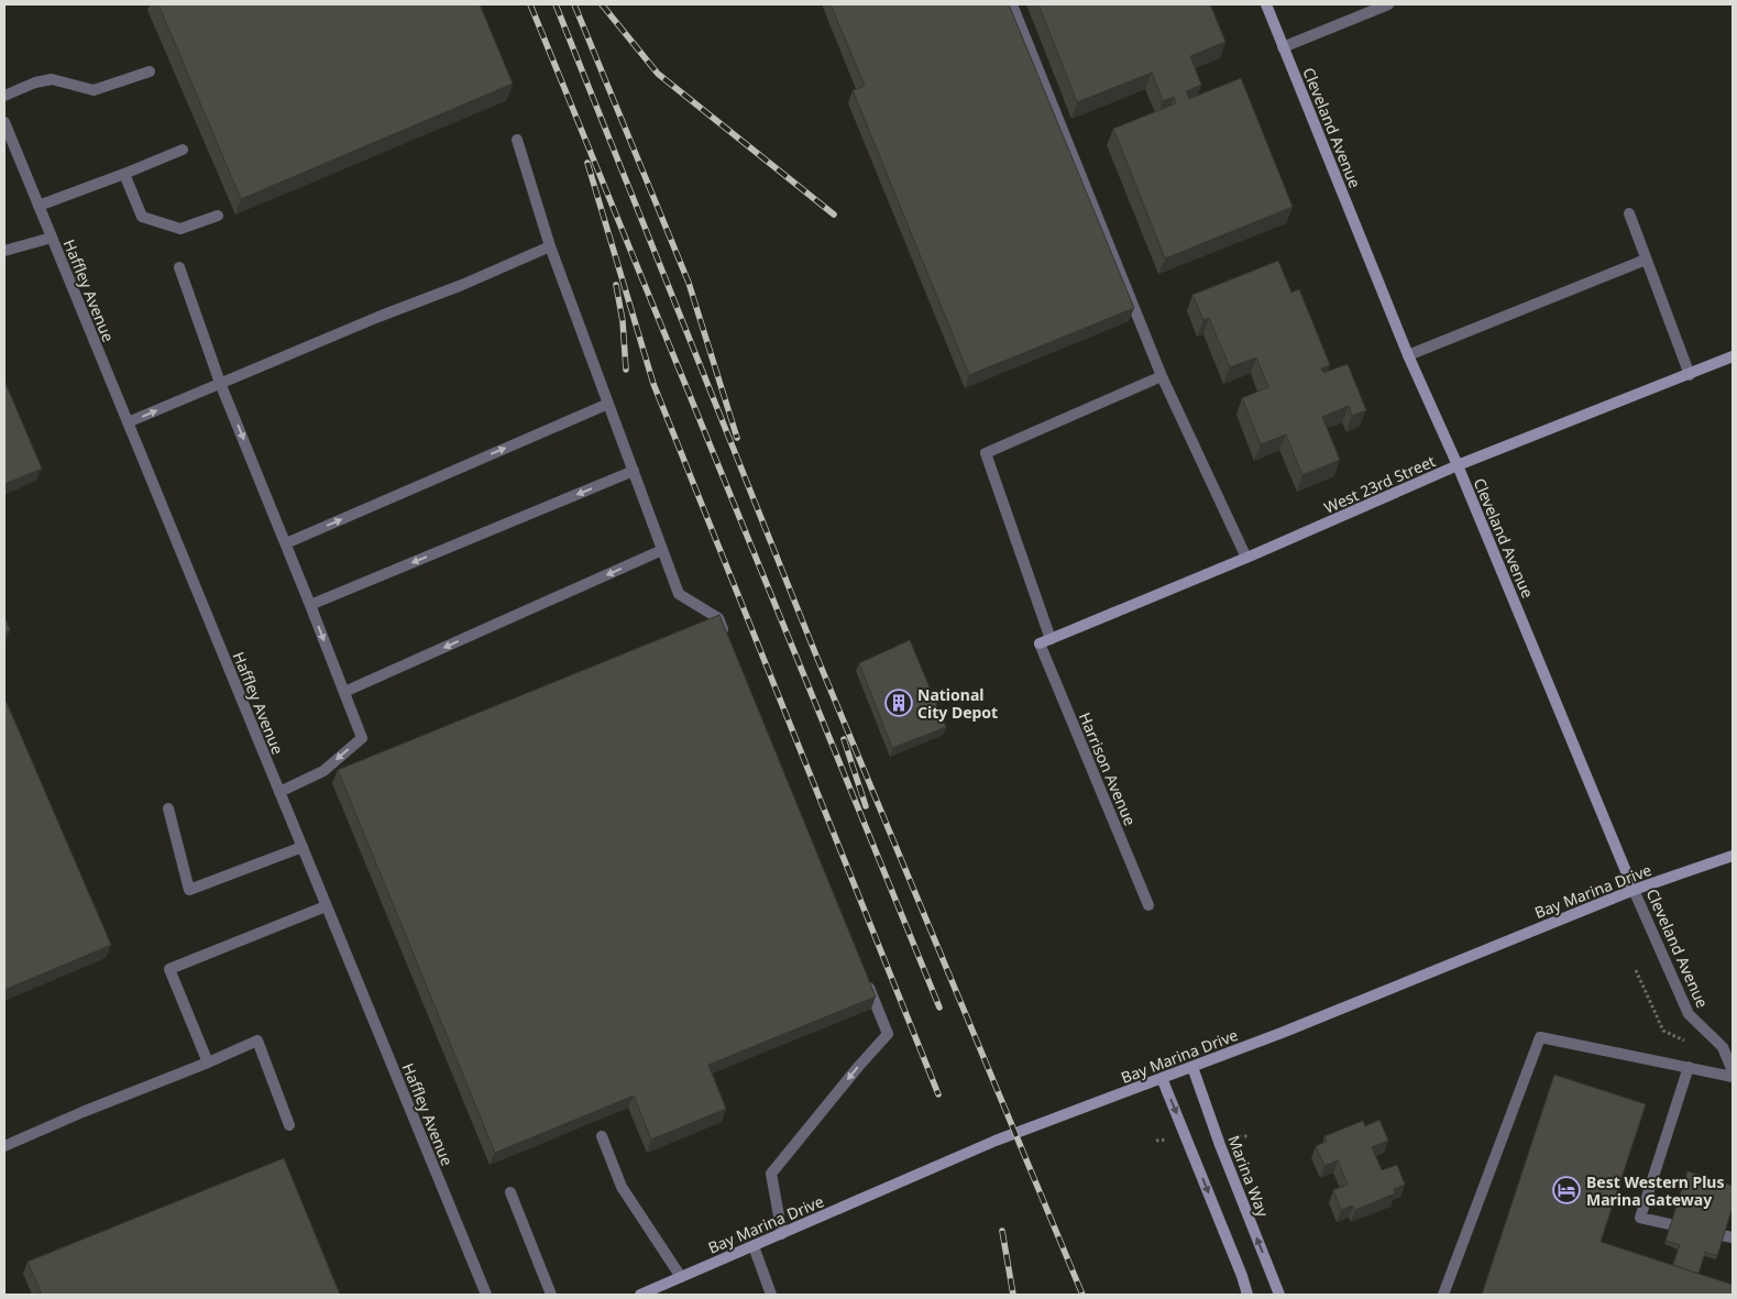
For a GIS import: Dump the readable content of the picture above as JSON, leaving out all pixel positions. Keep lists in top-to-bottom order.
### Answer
{
  "streets": {
    "main road": [
      "Cleveland Avenue",
      "West 23rd Street",
      "Bay Marina Drive",
      "Marina Way"
    ],
    "street": ["Haffley Avenue", "Harrison Avenue"]
  },
  "crossings": [
    ["Cleveland Avenue", "West 23rd Street"],
    ["Cleveland Avenue", "Bay Marina Drive"],
    ["West 23rd Street", "Harrison Avenue"],
    ["Bay Marina Drive", "Marina Way"]
  ],
  "places": {
    "building": ["National City Depot"],
    "hotel": ["Best Western Plus Marina Gateway"]
  }
}
